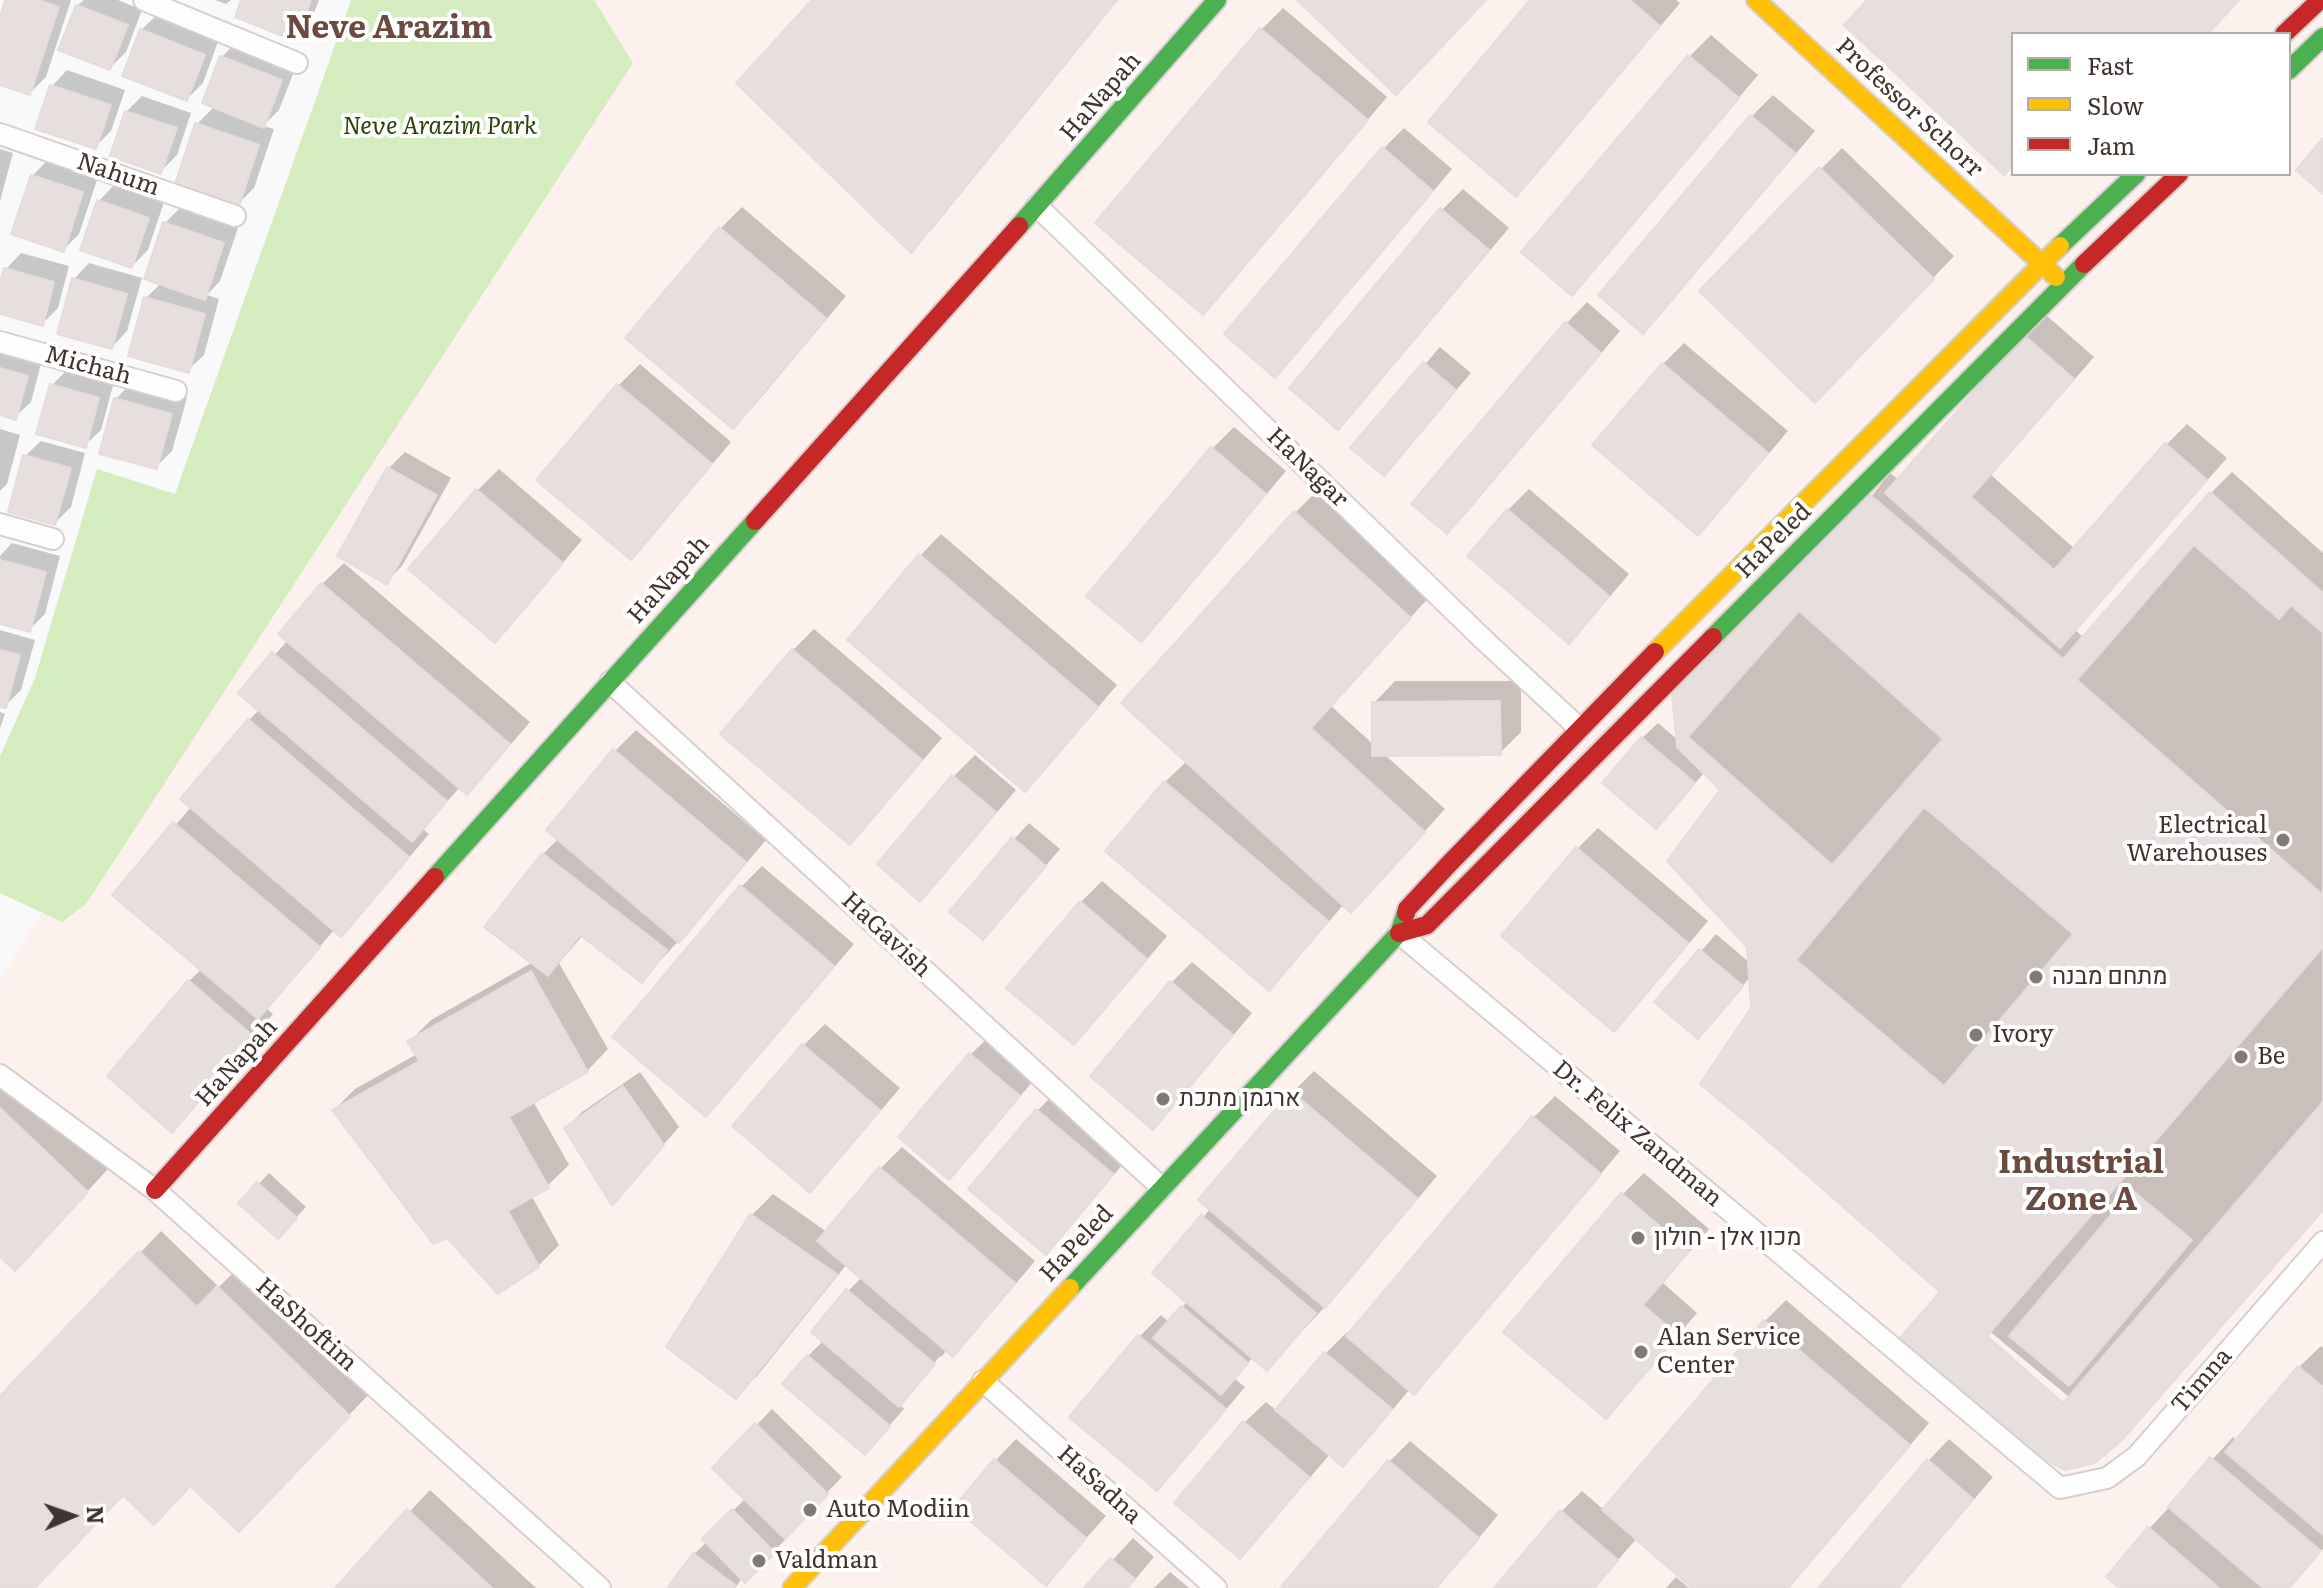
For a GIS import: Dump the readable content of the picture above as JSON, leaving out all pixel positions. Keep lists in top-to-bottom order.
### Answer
{
  "streets": {
    "street": [
      "HaNapah",
      "Professor Schorr",
      "Nahum",
      "Michah",
      "HaNagar",
      "HaPeled",
      "HaGavish",
      "Dr. Felix Zandman",
      "HaShoftim",
      "Timna",
      "HaSadna"
    ]
  },
  "crossings": [
    ["HaNapah", "HaNagar"],
    ["HaNapah", "HaGavish"],
    ["HaNapah", "HaShoftim"],
    ["Professor Schorr", "HaPeled"],
    ["HaNagar", "HaPeled"],
    ["HaPeled", "HaGavish"],
    ["HaPeled", "Dr. Felix Zandman"],
    ["HaPeled", "HaSadna"],
    ["Dr. Felix Zandman", "Timna"]
  ],
  "districts": ["Neve Arazim", "Industrial Zone A"],
  "parks": ["Neve Arazim Park"],
  "places": [
    "Electrical Warehouses",
    "מתחם מבנה",
    "Ivory",
    "Be",
    "ארגמן מתכת",
    "מכון אלן - חולון",
    "Alan Service Center",
    "Auto Modiin",
    "Valdman"
  ],
  "legend": ["Fast", "Slow", "Jam"],
  "north": "right"
}
